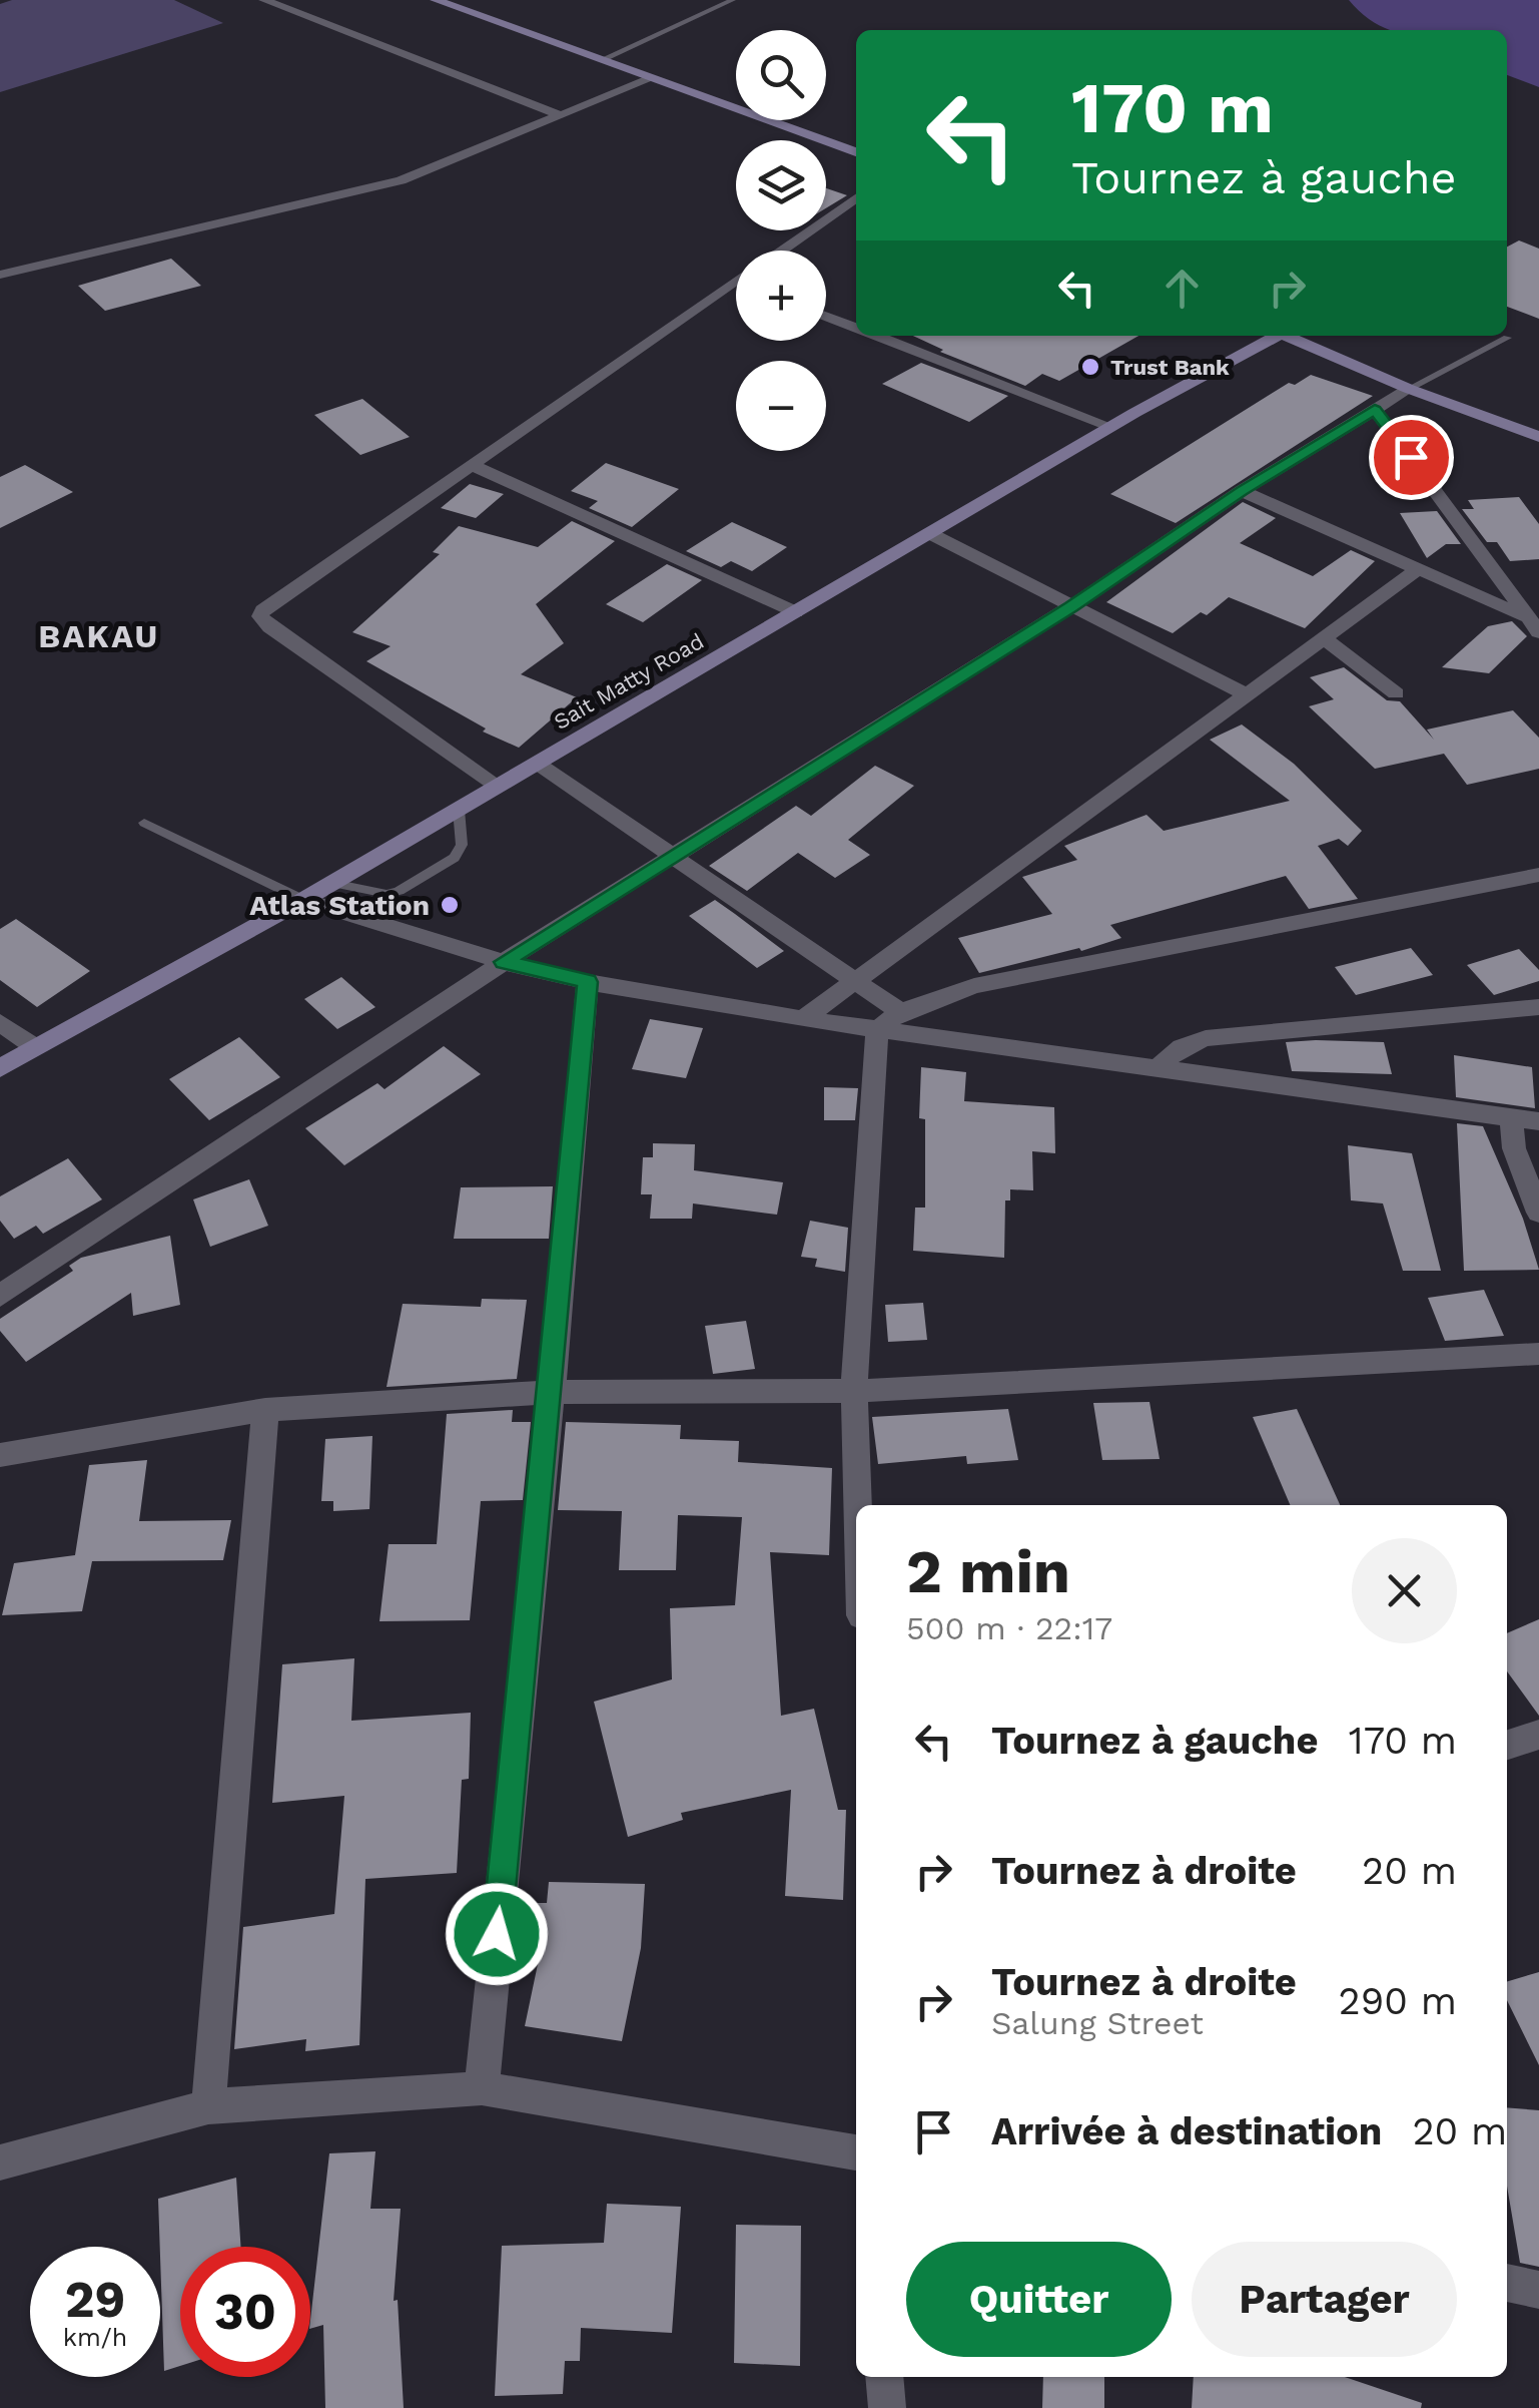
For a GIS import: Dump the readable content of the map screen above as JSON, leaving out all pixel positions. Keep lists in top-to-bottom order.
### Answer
{
  "streets": {
    "street": ["Sait Matty Road"]
  },
  "districts": ["BAKAU"],
  "places": ["Trust Bank", "Atlas Station"],
  "page": {
    "map_buttons": ["+", "−"],
    "turn": ["170 m", "Tournez à gauche"],
    "heading": ["2 min", "500 m · 22:17"],
    "list": [
      {
        "name": "Tournez à gauche",
        "value": "170 m"
      },
      {
        "name": "Tournez à droite",
        "value": "20 m"
      },
      {
        "name": "Tournez à droite",
        "note": "Salung Street",
        "value": "290 m"
      },
      {
        "name": "Arrivée à destination",
        "value": "20 m"
      }
    ],
    "buttons": ["Quitter", "Partager"],
    "speed": "29 km/h",
    "limit": "30"
  }
}
